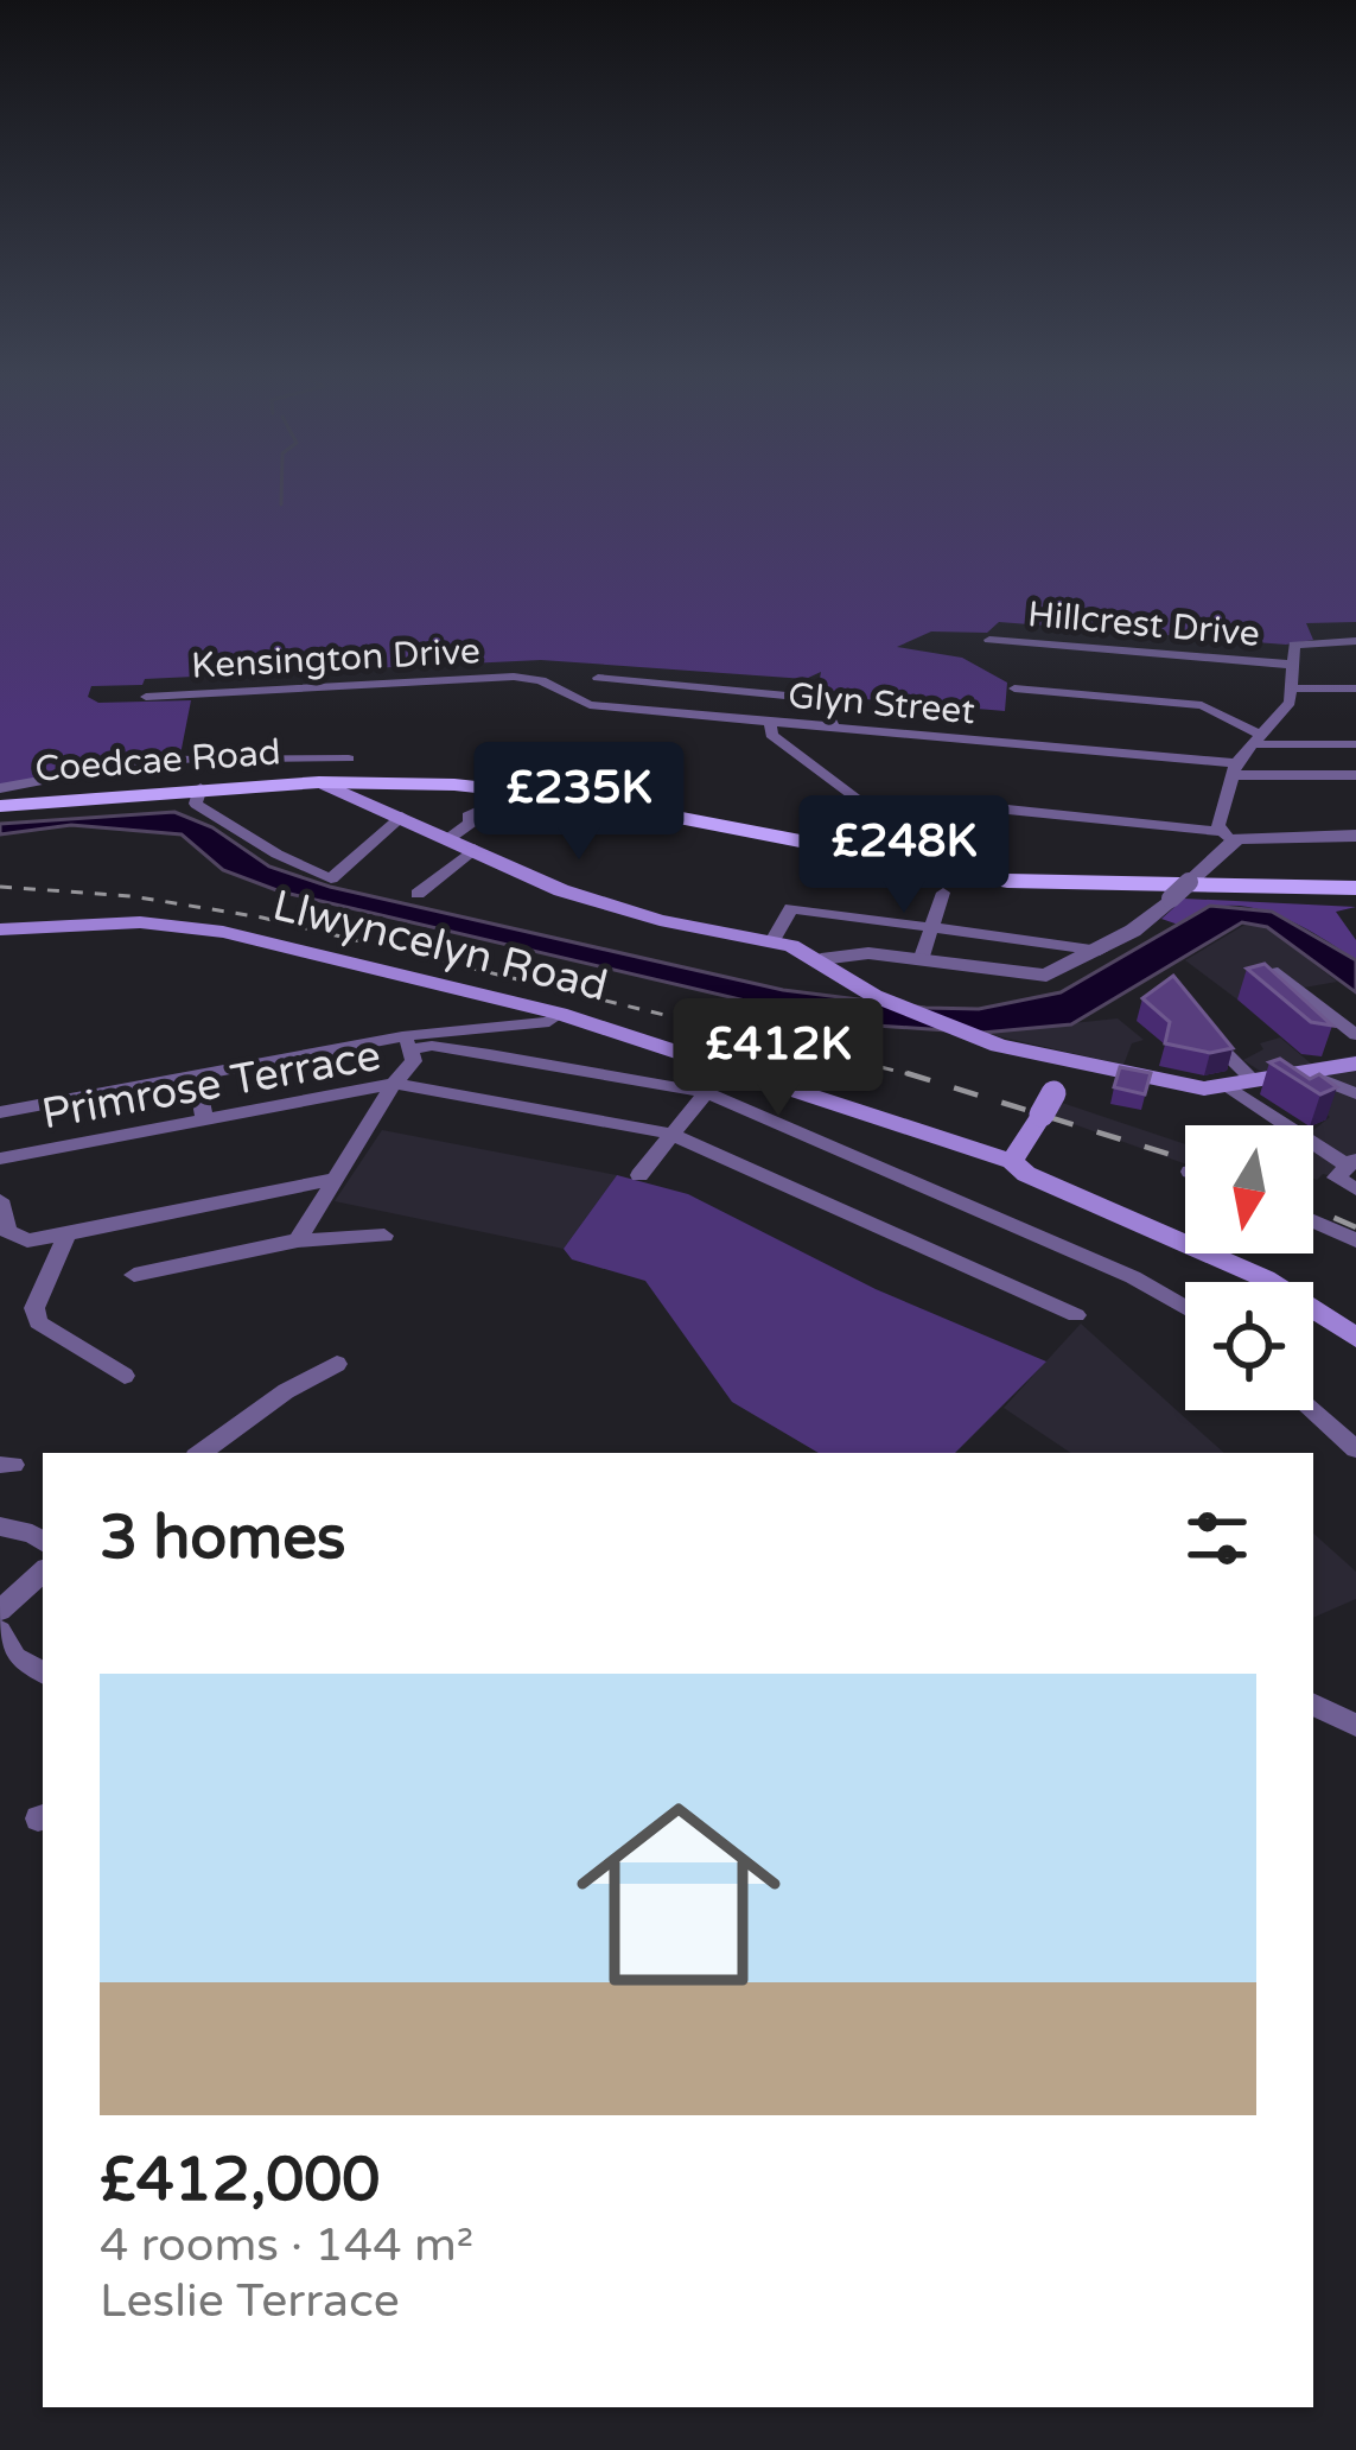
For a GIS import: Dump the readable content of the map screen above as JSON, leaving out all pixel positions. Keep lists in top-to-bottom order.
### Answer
{
  "streets": {
    "main road": ["Coedcae Road", "Llwyncelyn Road"],
    "street": [
      "Hillcrest Drive",
      "Kensington Drive",
      "Glyn Street",
      "Primrose Terrace"
    ]
  },
  "crossings": [
    ["Kensington Drive", "Glyn Street"]
  ],
  "north": "bottom",
  "page": {
    "price": ["£235K", "£248K", "£412K"],
    "heading": "3 homes",
    "list": [
      {
        "name": "£412,000",
        "note": "4 rooms · 144 m² · Leslie Terrace"
      }
    ]
  }
}
